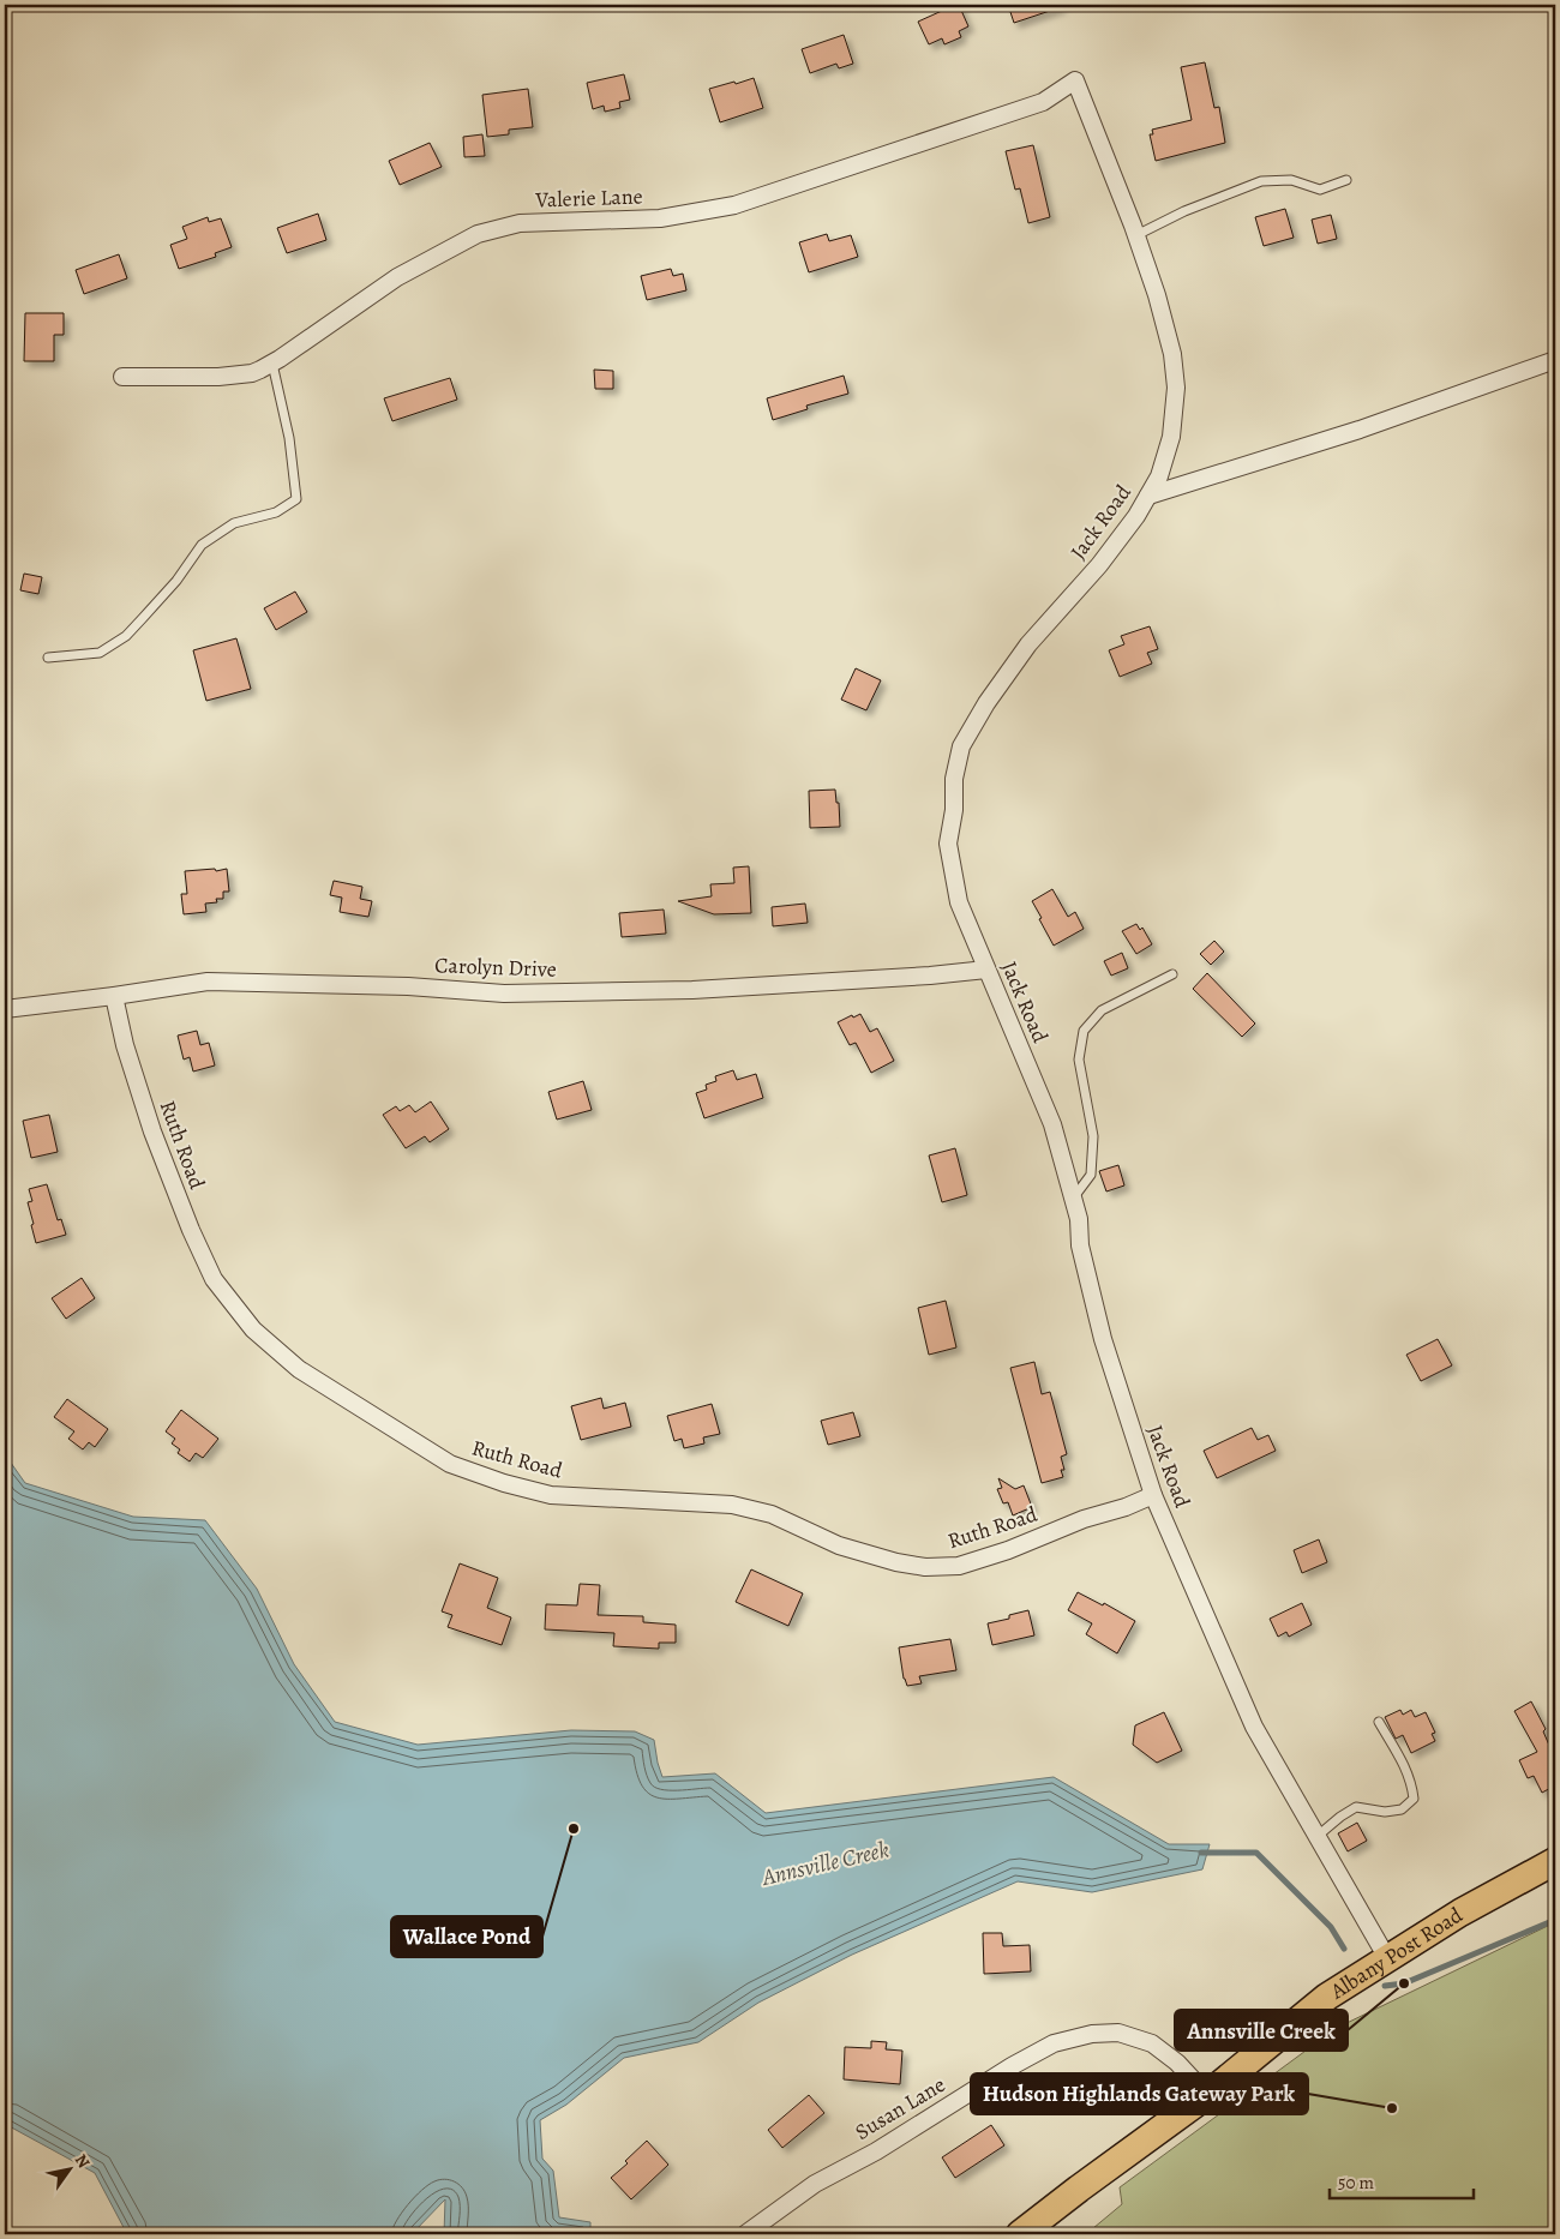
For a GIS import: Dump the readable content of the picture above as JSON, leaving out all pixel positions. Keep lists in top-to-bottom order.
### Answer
{
  "streets": {
    "highway": ["Albany Post Road"],
    "street": [
      "Valerie Lane",
      "Jack Road",
      "Carolyn Drive",
      "Ruth Road",
      "Susan Lane"
    ]
  },
  "crossings": [
    ["Valerie Lane", "Jack Road"],
    ["Jack Road", "Carolyn Drive"],
    ["Jack Road", "Ruth Road"],
    ["Jack Road", "Albany Post Road"],
    ["Carolyn Drive", "Ruth Road"],
    ["Albany Post Road", "Susan Lane"]
  ],
  "water": ["Annsville Creek"],
  "places": ["Wallace Pond", "Annsville Creek", "Hudson Highlands Gateway Park"],
  "scale_bar": "50 m",
  "north": "top right"
}
